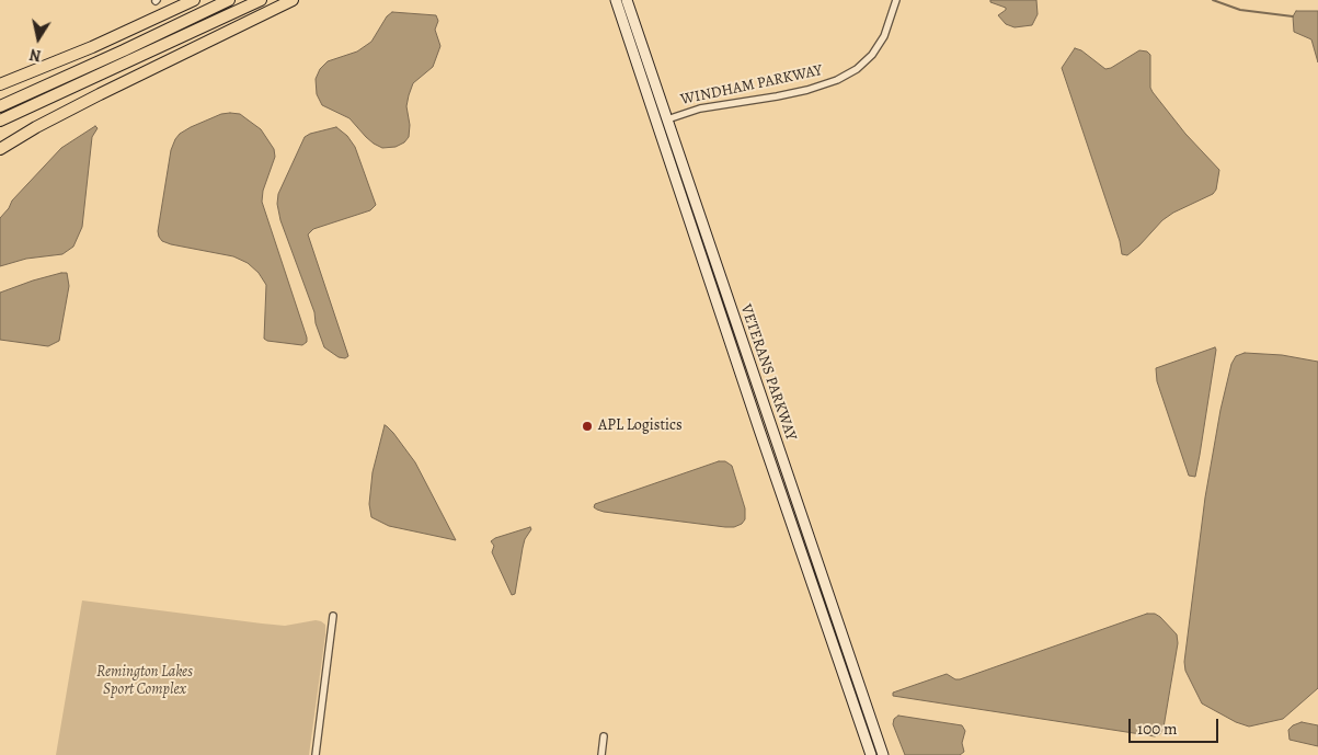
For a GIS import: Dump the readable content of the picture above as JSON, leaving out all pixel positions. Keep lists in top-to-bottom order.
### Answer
{
  "streets": {
    "main road": ["VETERANS PARKWAY"],
    "street": ["WINDHAM PARKWAY"]
  },
  "crossings": [
    ["WINDHAM PARKWAY", "VETERANS PARKWAY"]
  ],
  "parks": ["Remington Lakes Sport Complex"],
  "places": ["APL Logistics"],
  "scale_bar": "100 m",
  "north": "bottom"
}
